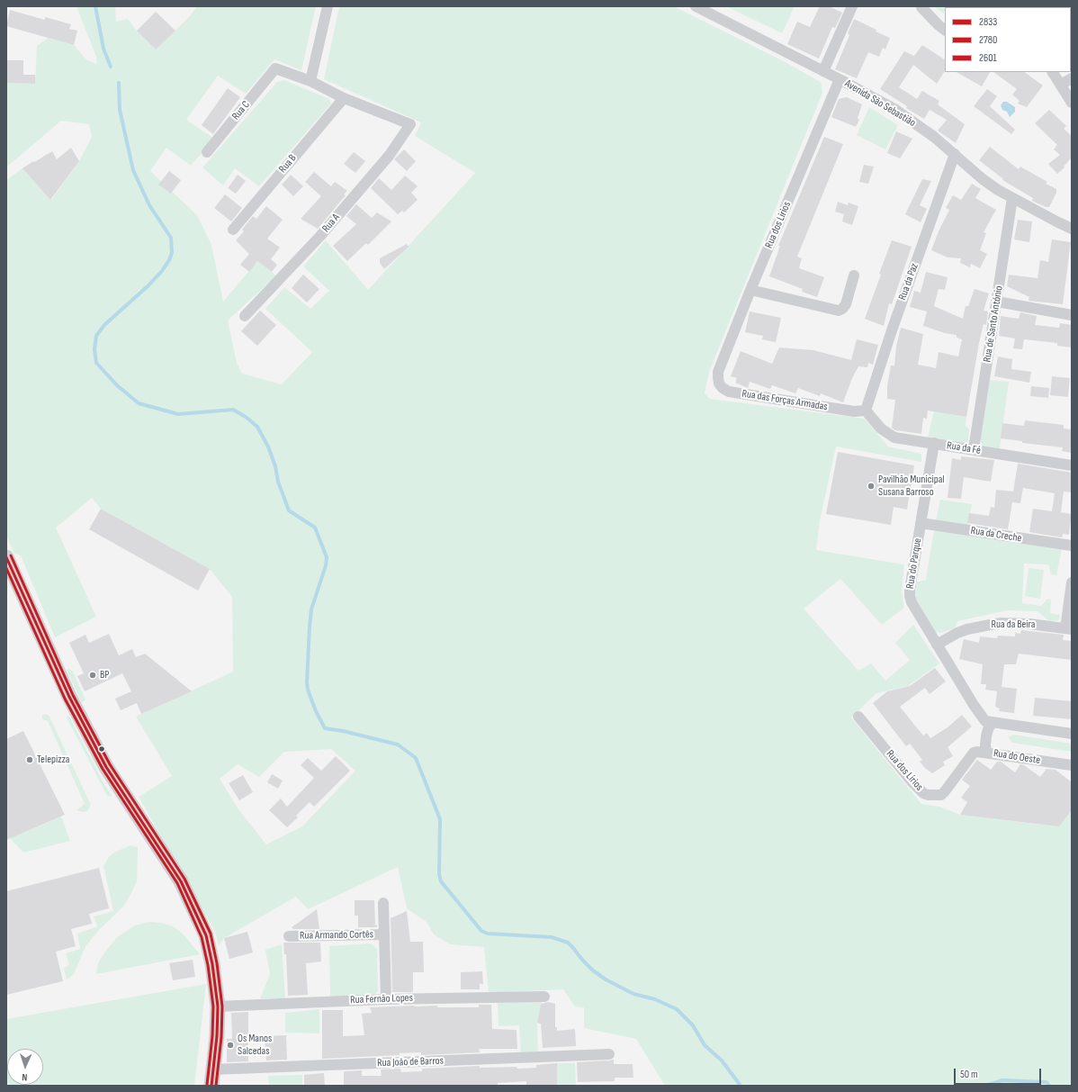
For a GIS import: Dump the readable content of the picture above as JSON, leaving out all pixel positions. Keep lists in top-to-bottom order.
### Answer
{
  "streets": {
    "street": [
      "Avenida São Sebastião",
      "Rua C",
      "Rua B",
      "Rua A",
      "Rua dos Lírios",
      "Rua da Paz",
      "Rua de Santo António",
      "Rua das Forças Armadas",
      "Rua da Fé",
      "Rua da Creche",
      "Rua do Parque",
      "Rua da Beira",
      "Rua do Oeste",
      "Rua Armando Cortês",
      "Rua Fernão Lopes",
      "Rua João de Barros"
    ]
  },
  "crossings": [
    ["Avenida São Sebastião", "Rua dos Lírios"],
    ["Avenida São Sebastião", "Rua da Paz"],
    ["Avenida São Sebastião", "Rua de Santo António"],
    ["Rua B", "Rua A"],
    ["Rua dos Lírios", "Rua das Forças Armadas"],
    ["Rua dos Lírios", "Rua do Oeste"],
    ["Rua da Paz", "Rua das Forças Armadas"],
    ["Rua da Paz", "Rua da Fé"],
    ["Rua de Santo António", "Rua da Fé"],
    ["Rua das Forças Armadas", "Rua da Fé"],
    ["Rua da Fé", "Rua do Parque"],
    ["Rua da Creche", "Rua do Parque"],
    ["Rua do Parque", "Rua da Beira"],
    ["Rua do Parque", "Rua do Oeste"]
  ],
  "places": [
    "Pavilhão Municipal Susana Barroso",
    "BP",
    "Telepizza",
    "Os Manos Salcedas"
  ],
  "lines": ["transit line 2601", "transit line 2833", "transit line 2780"],
  "legend": ["2833", "2780", "2601"],
  "scale_bar": "50 m",
  "north": "bottom"
}
